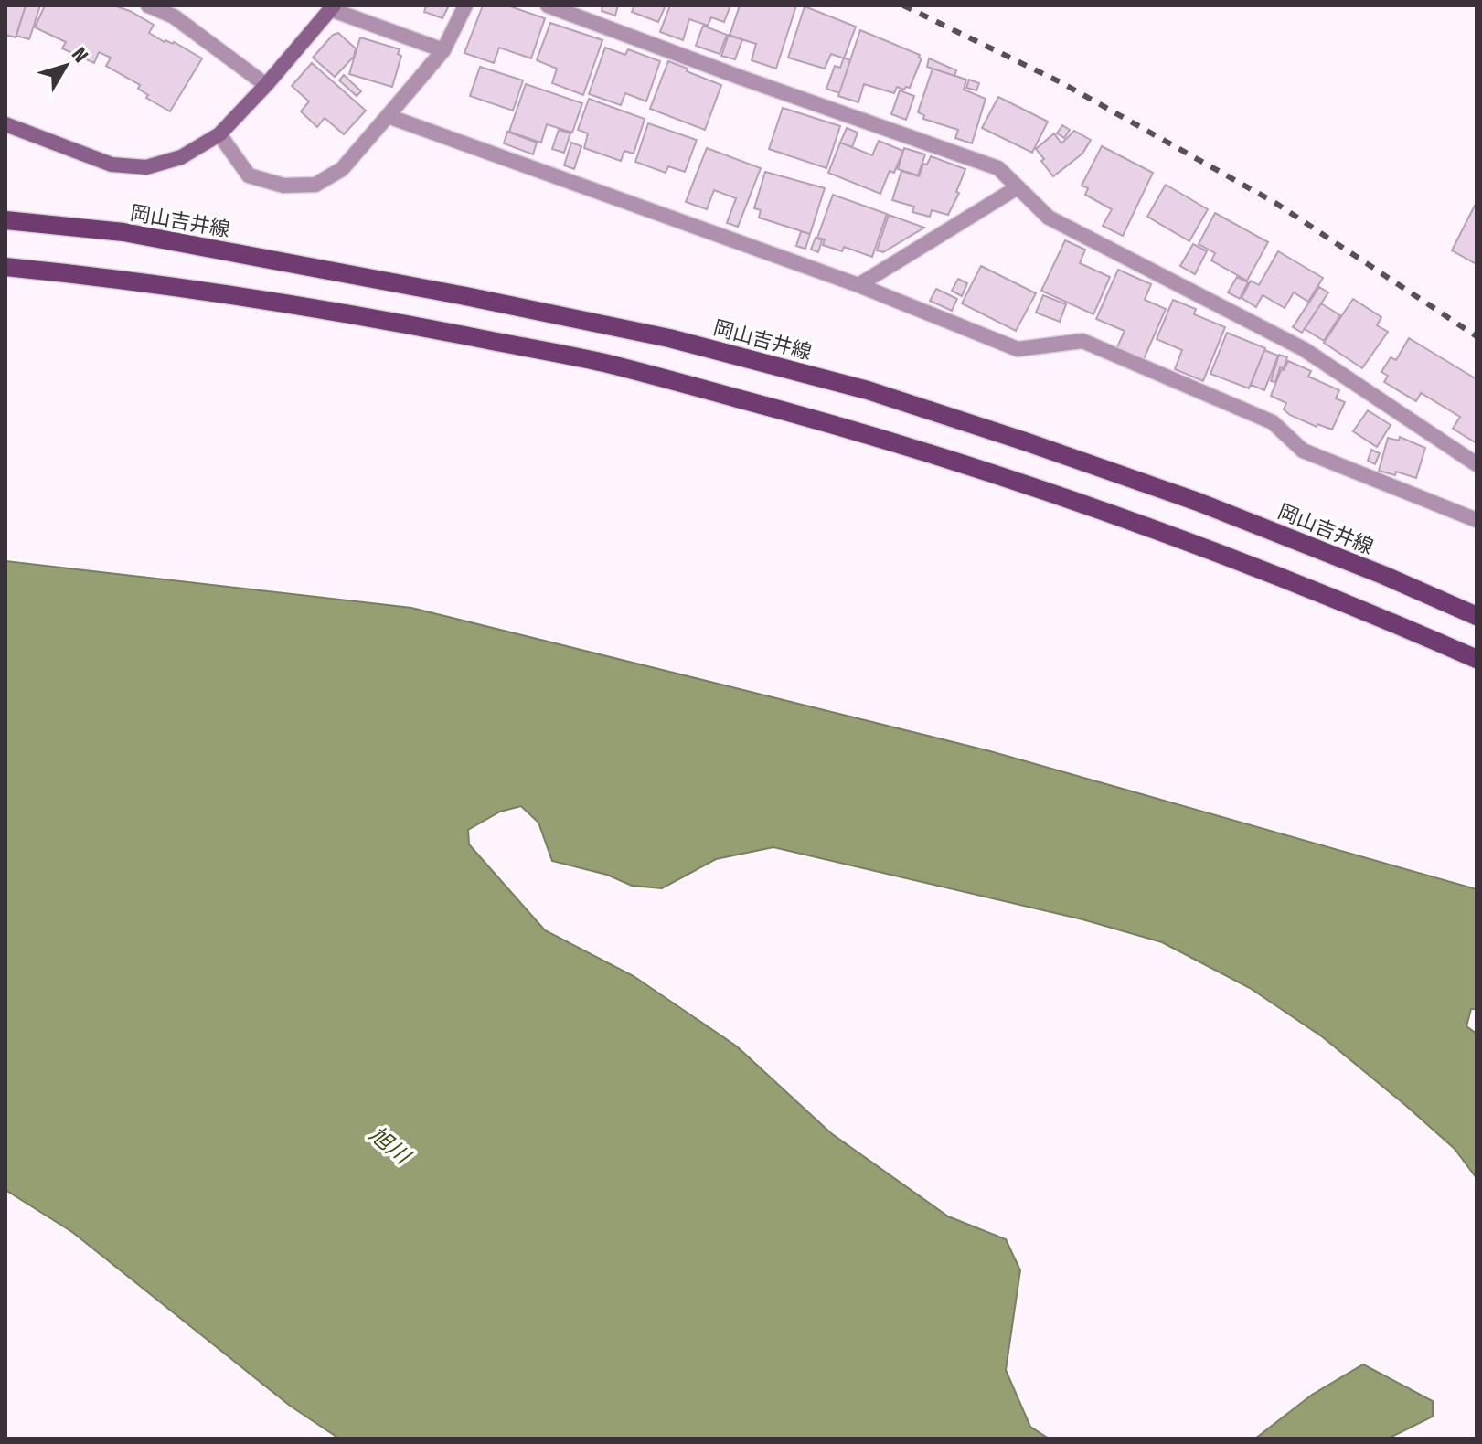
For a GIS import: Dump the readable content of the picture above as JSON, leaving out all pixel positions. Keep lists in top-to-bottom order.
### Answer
{
  "streets": {
    "main road": ["岡山吉井線"]
  },
  "water": ["旭川"],
  "north": "top right"
}
